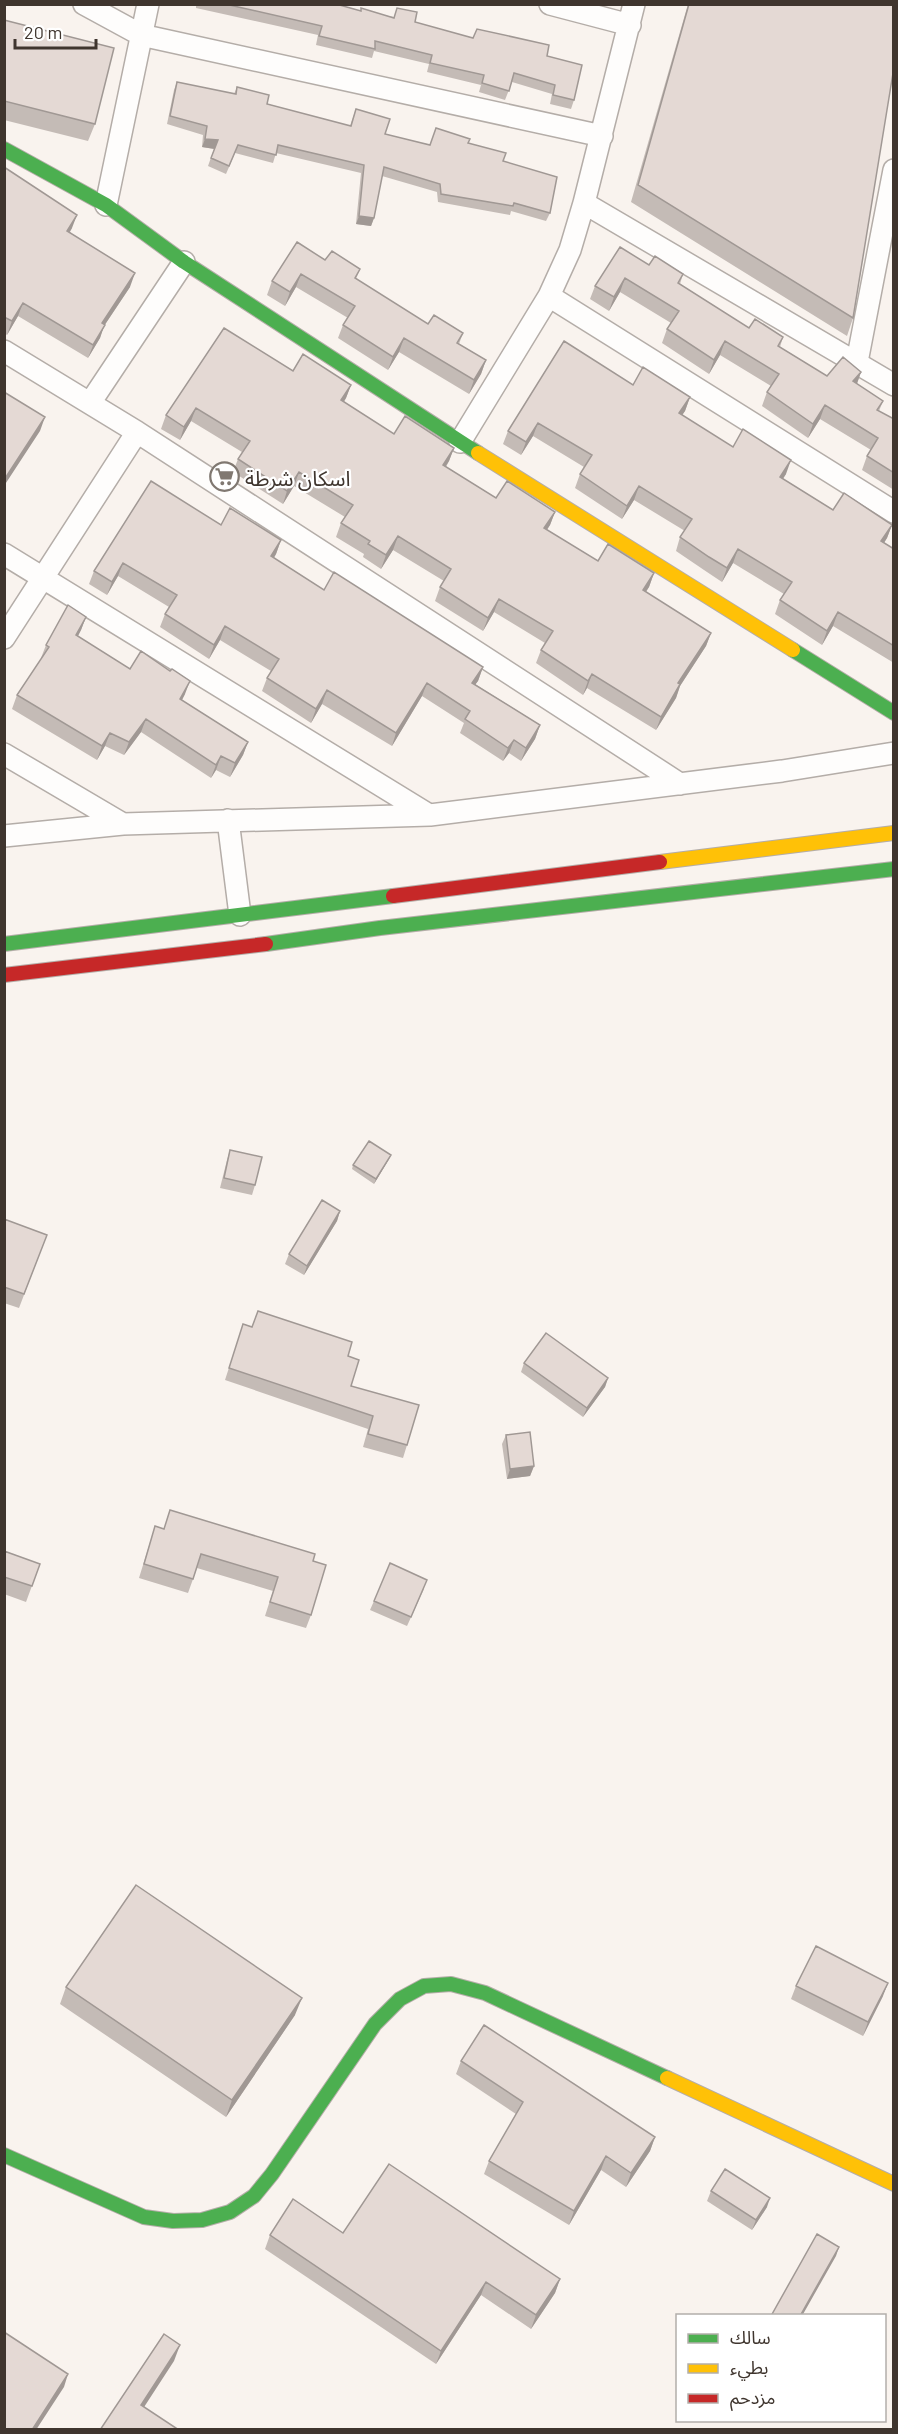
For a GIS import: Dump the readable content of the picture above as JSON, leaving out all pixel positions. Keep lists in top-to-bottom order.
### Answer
{
  "places": {
    "supermarket": ["اسكان شرطة"]
  },
  "legend": ["سالك", "بطيء", "مزدحم"],
  "scale_bar": "20 m"
}
